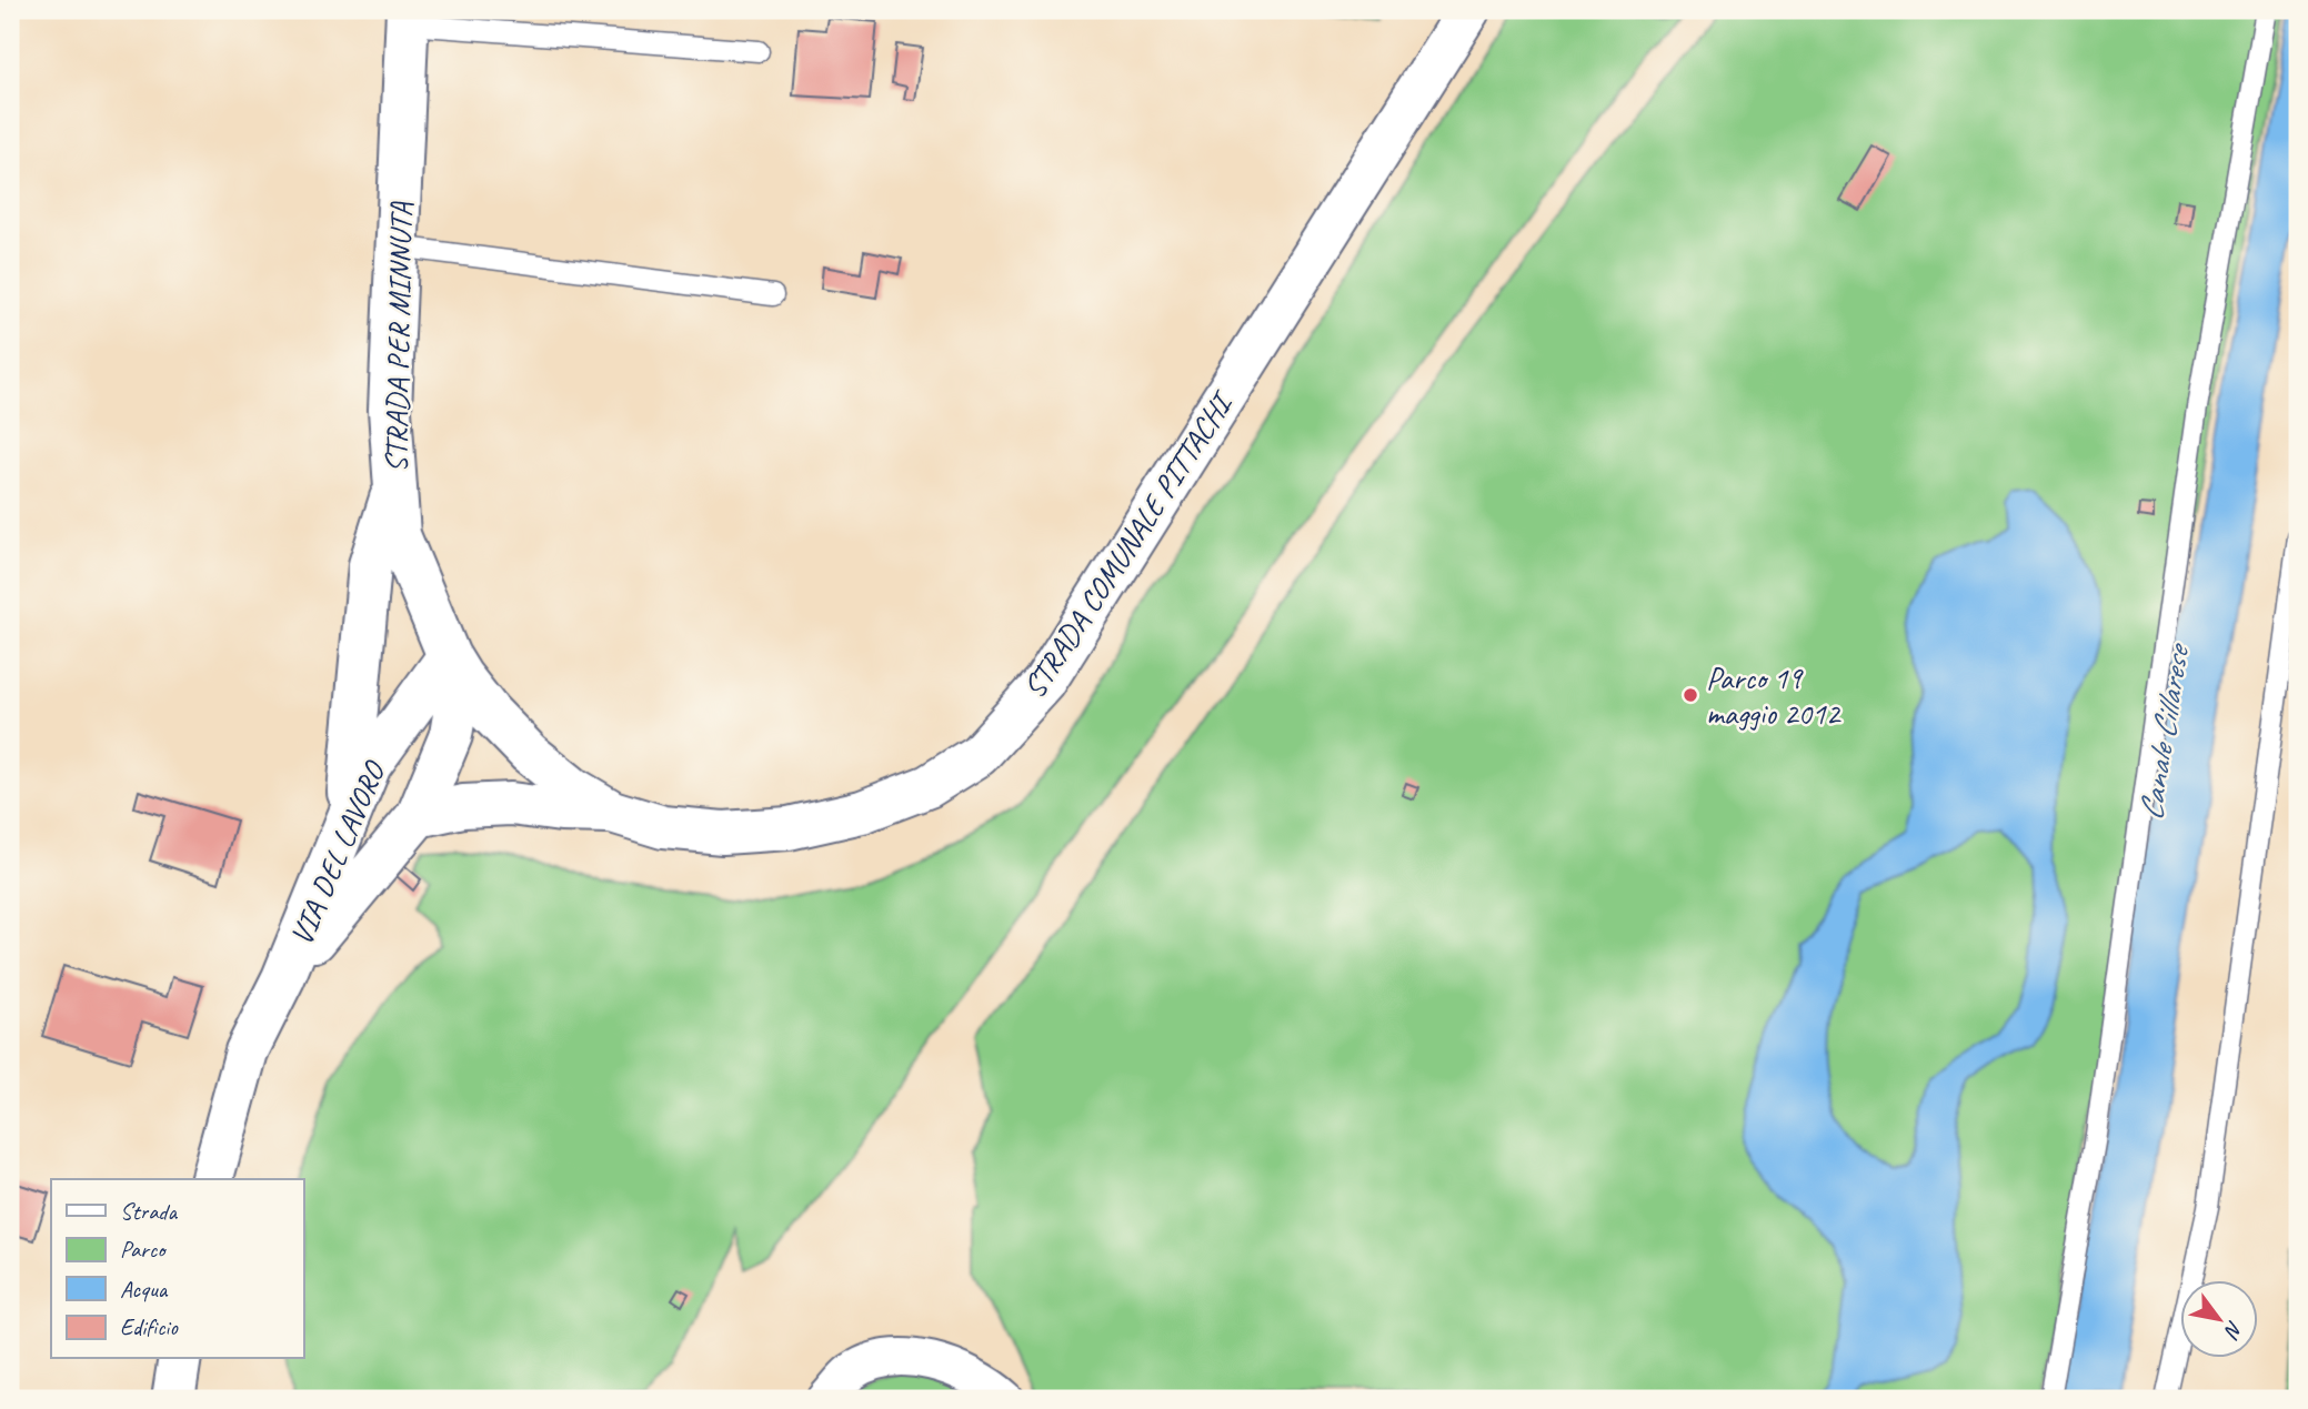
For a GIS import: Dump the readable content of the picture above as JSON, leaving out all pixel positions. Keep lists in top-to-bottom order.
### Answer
{
  "streets": {
    "street": ["STRADA PER MINNUTA", "STRADA COMUNALE PITTACHI", "VIA DEL LAVORO"]
  },
  "crossings": [
    ["STRADA PER MINNUTA", "STRADA COMUNALE PITTACHI"],
    ["STRADA PER MINNUTA", "VIA DEL LAVORO"],
    ["STRADA COMUNALE PITTACHI", "VIA DEL LAVORO"]
  ],
  "water": ["Canale Cillarese"],
  "places": ["Parco 19 maggio 2012"],
  "legend": [
    "Strada",
    "Parco",
    "Acqua",
    "Edificio"
  ],
  "north": "bottom right"
}
